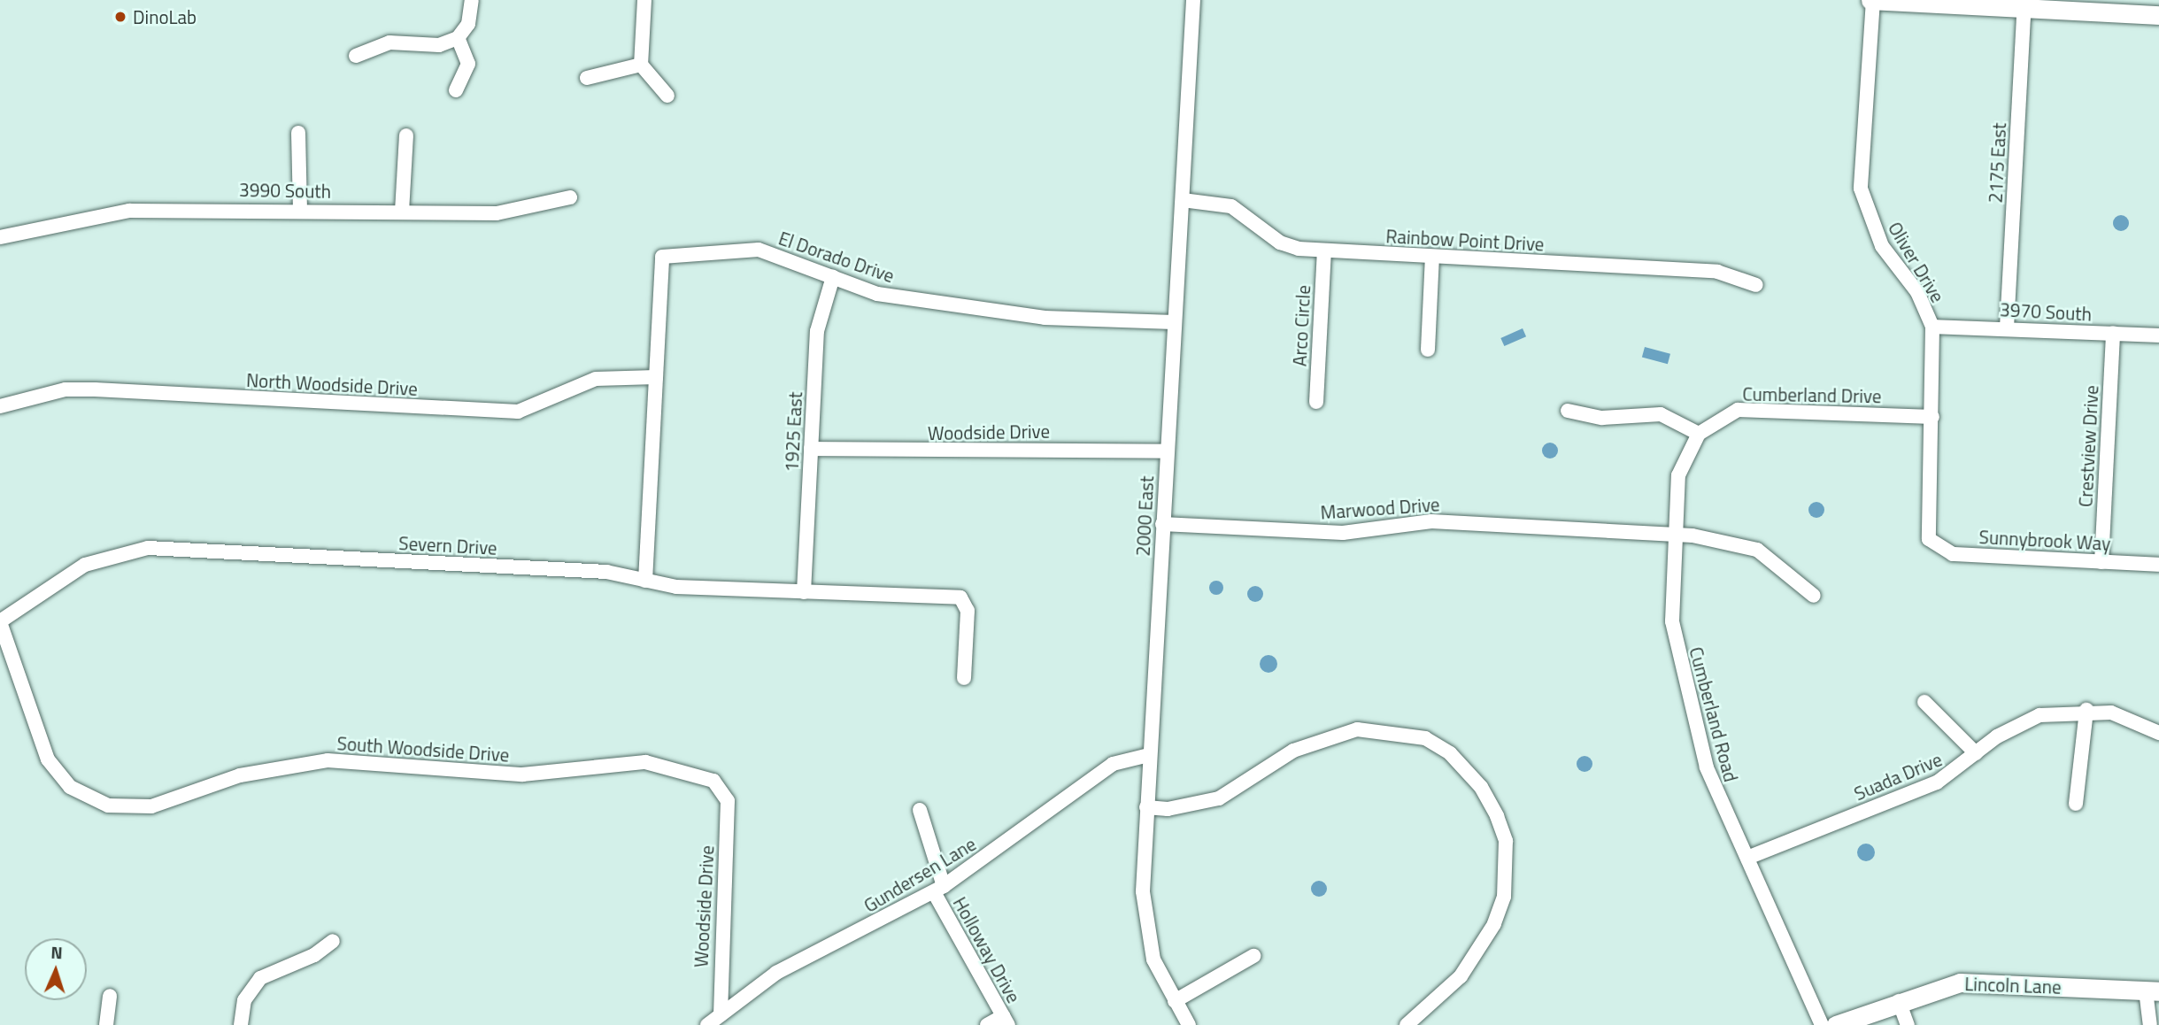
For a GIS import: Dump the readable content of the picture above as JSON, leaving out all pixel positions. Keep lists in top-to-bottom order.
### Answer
{
  "streets": {
    "street": [
      "2175 East",
      "3990 South",
      "Rainbow Point Drive",
      "El Dorado Drive",
      "Oliver Drive",
      "3970 South",
      "Arco Circle",
      "North Woodside Drive",
      "Cumberland Drive",
      "1925 East",
      "Woodside Drive",
      "Crestview Drive",
      "Marwood Drive",
      "2000 East",
      "Sunnybrook Way",
      "Severn Drive",
      "Cumberland Road",
      "South Woodside Drive",
      "Suada Drive",
      "Gundersen Lane",
      "Holloway Drive",
      "Lincoln Lane"
    ]
  },
  "crossings": [
    ["2175 East", "3970 South"],
    ["Rainbow Point Drive", "Arco Circle"],
    ["Rainbow Point Drive", "2000 East"],
    ["El Dorado Drive", "North Woodside Drive"],
    ["El Dorado Drive", "1925 East"],
    ["El Dorado Drive", "2000 East"],
    ["El Dorado Drive", "Severn Drive"],
    ["Oliver Drive", "3970 South"],
    ["Oliver Drive", "Cumberland Drive"],
    ["Oliver Drive", "Sunnybrook Way"],
    ["3970 South", "Crestview Drive"],
    ["Cumberland Drive", "Cumberland Road"],
    ["1925 East", "Woodside Drive"],
    ["1925 East", "Severn Drive"],
    ["Woodside Drive", "2000 East"],
    ["Woodside Drive", "South Woodside Drive"],
    ["Woodside Drive", "Gundersen Lane"],
    ["Crestview Drive", "Sunnybrook Way"],
    ["Marwood Drive", "2000 East"],
    ["Marwood Drive", "Cumberland Road"],
    ["2000 East", "Gundersen Lane"],
    ["Severn Drive", "South Woodside Drive"],
    ["Cumberland Road", "Suada Drive"],
    ["Gundersen Lane", "Holloway Drive"]
  ],
  "places": ["DinoLab"],
  "north": "top"
}
